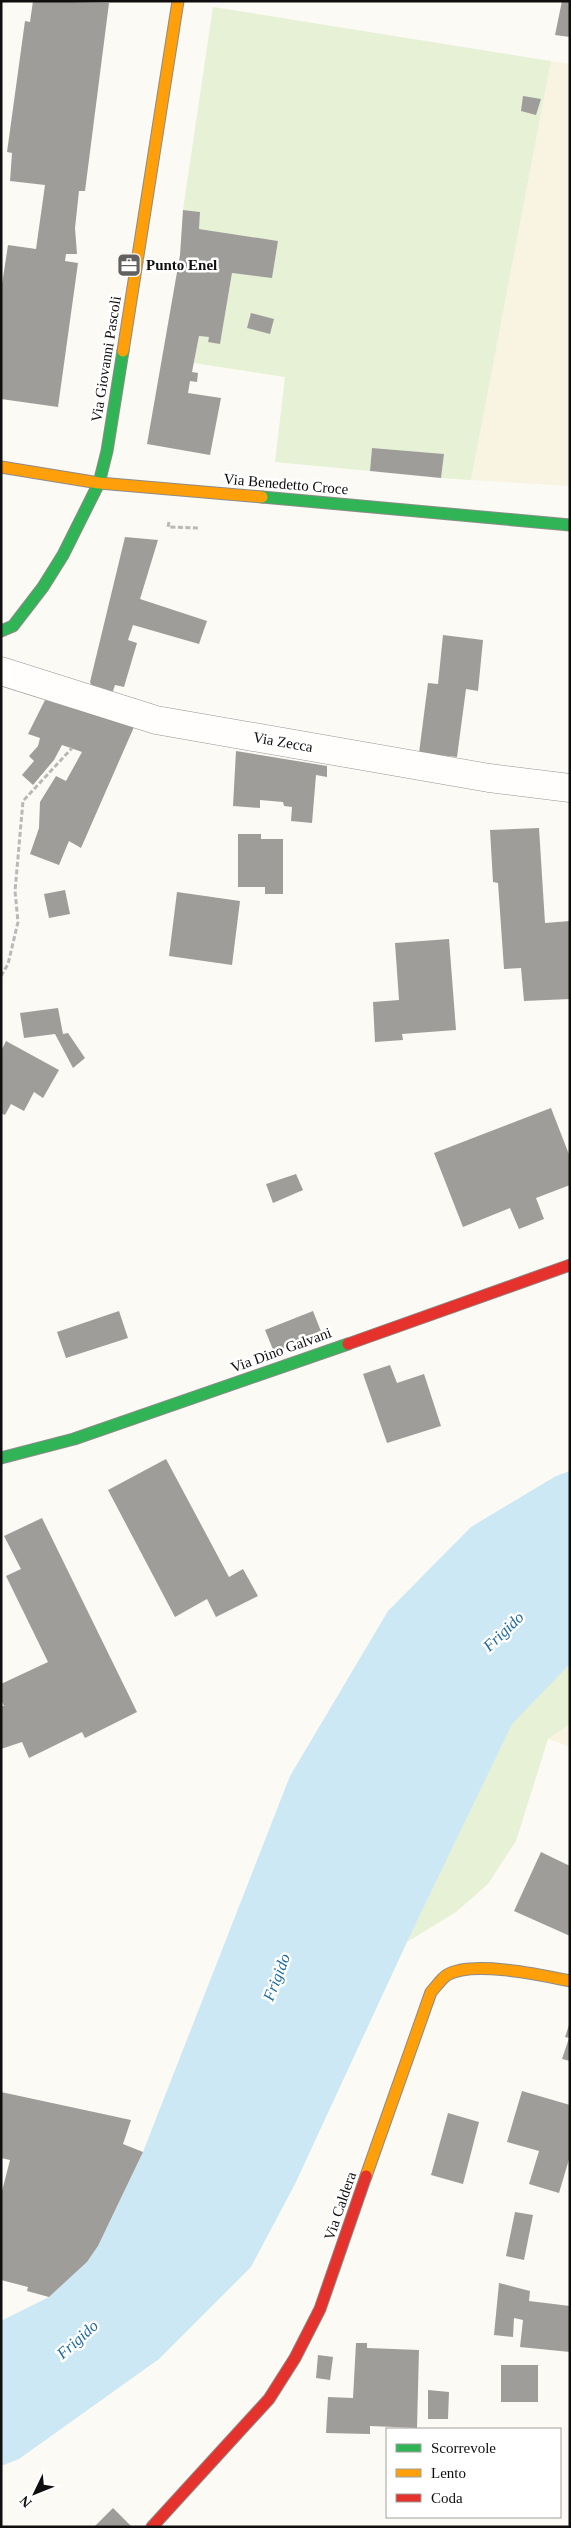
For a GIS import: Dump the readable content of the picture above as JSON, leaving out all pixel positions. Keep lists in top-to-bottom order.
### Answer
{
  "streets": {
    "street": [
      "Via Giovanni Pascoli",
      "Via Benedetto Croce",
      "Via Zecca",
      "Via Dino Galvani",
      "Via Caldera"
    ]
  },
  "crossings": [
    ["Via Giovanni Pascoli", "Via Benedetto Croce"]
  ],
  "water": ["Frigido"],
  "places": {
    "office": ["Punto Enel"]
  },
  "legend": ["Scorrevole", "Lento", "Coda"],
  "north": "bottom left"
}
